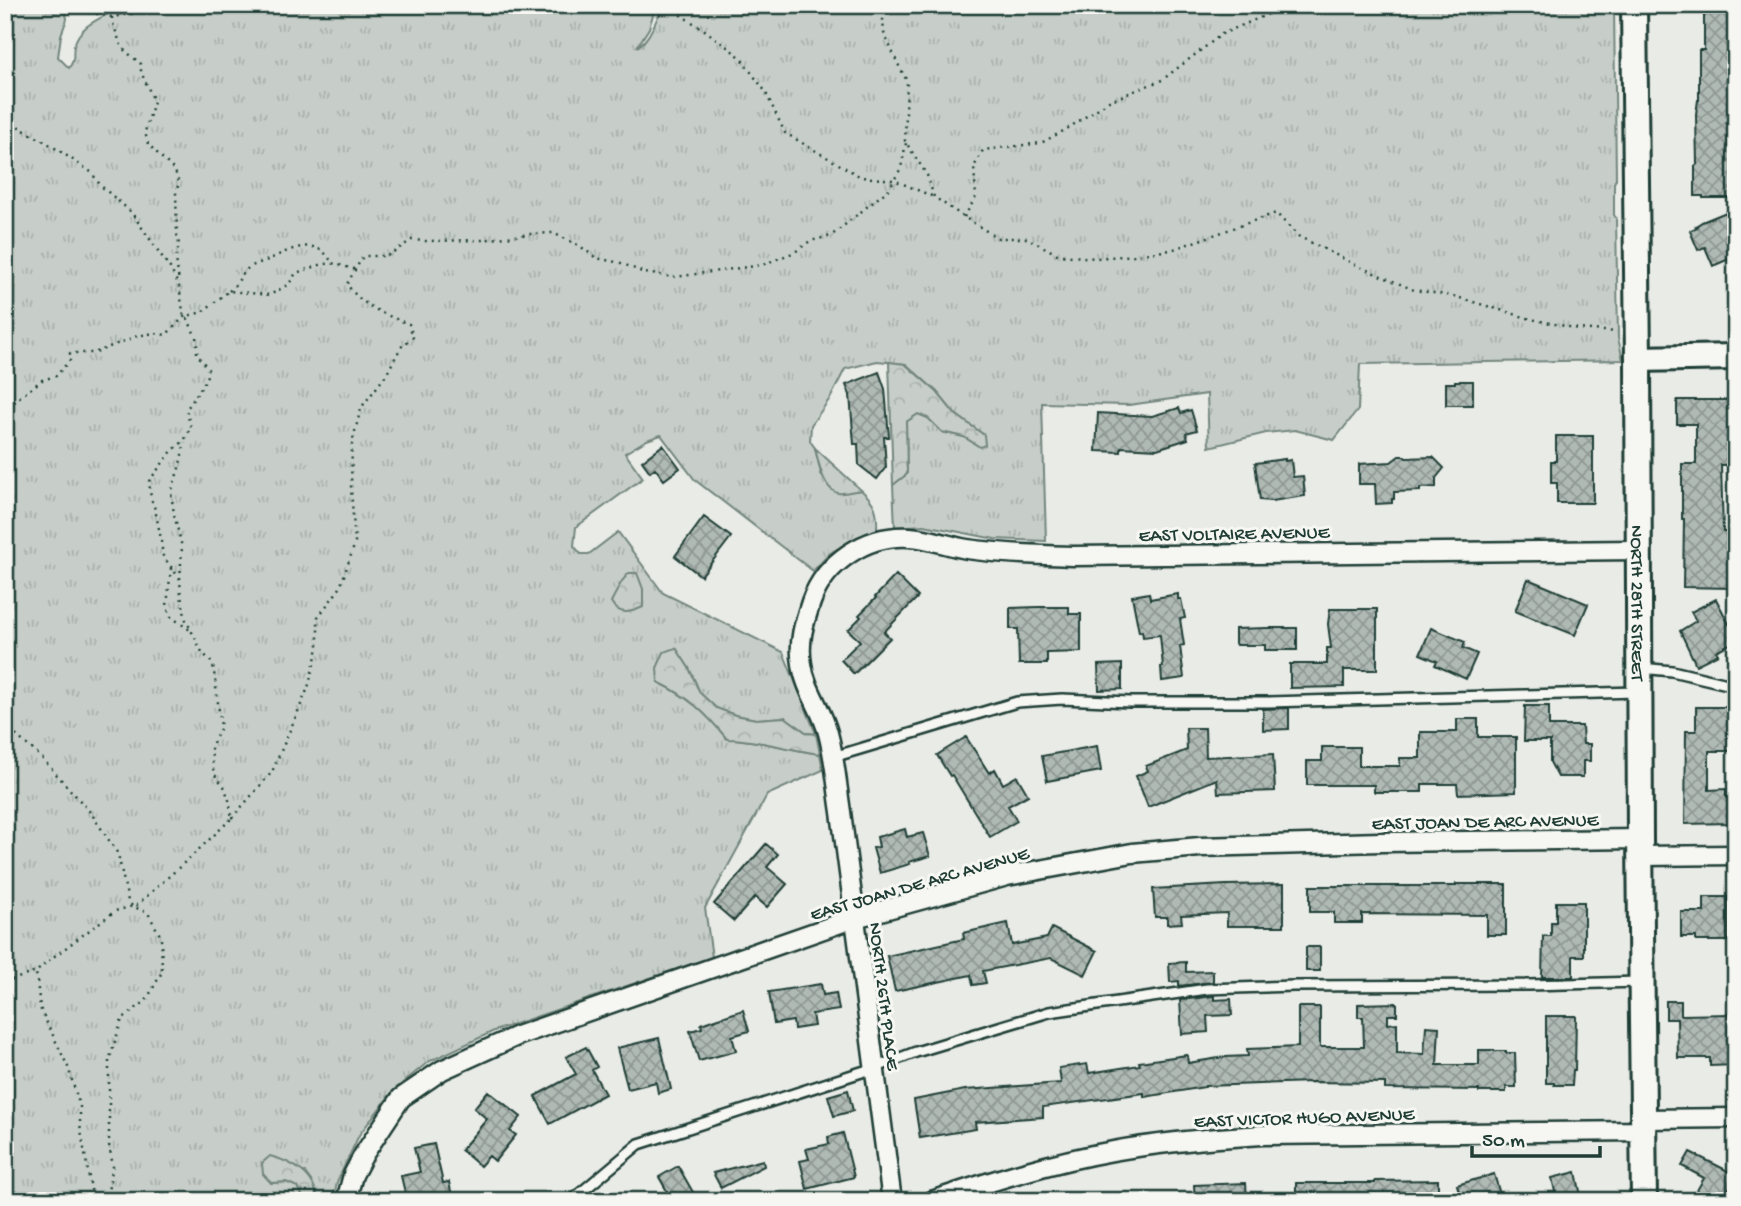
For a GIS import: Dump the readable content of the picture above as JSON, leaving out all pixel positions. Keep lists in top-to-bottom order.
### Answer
{
  "streets": {
    "street": [
      "EAST VOLTAIRE AVENUE",
      "NORTH 28TH STREET",
      "EAST JOAN DE ARC AVENUE",
      "NORTH 26TH PLACE",
      "EAST VICTOR HUGO AVENUE"
    ]
  },
  "crossings": [
    ["EAST VOLTAIRE AVENUE", "NORTH 28TH STREET"],
    ["EAST VOLTAIRE AVENUE", "NORTH 26TH PLACE"],
    ["NORTH 28TH STREET", "EAST JOAN DE ARC AVENUE"],
    ["NORTH 28TH STREET", "EAST VICTOR HUGO AVENUE"],
    ["EAST JOAN DE ARC AVENUE", "NORTH 26TH PLACE"]
  ],
  "scale_bar": "50 m"
}
